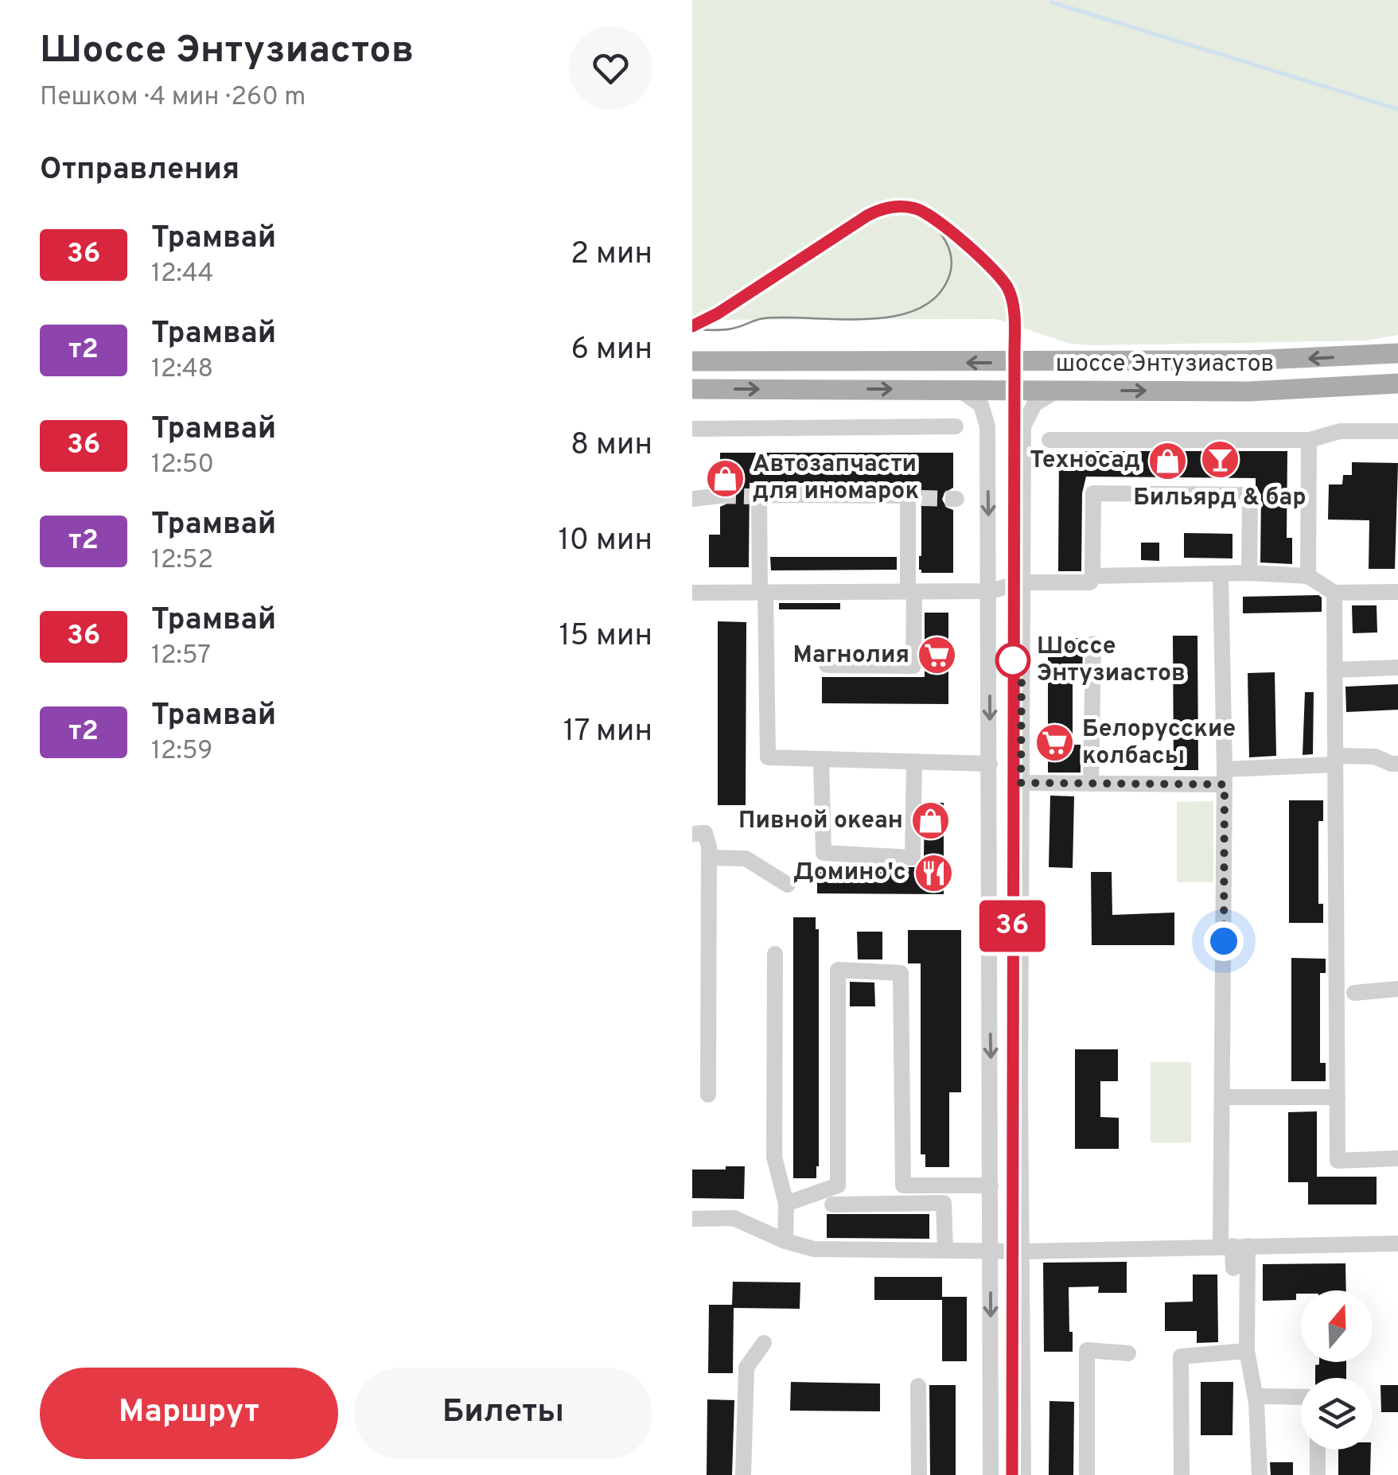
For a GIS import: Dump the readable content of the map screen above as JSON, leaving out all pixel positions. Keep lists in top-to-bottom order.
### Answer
{
  "streets": {
    "main road": ["шоссе Энтузиастов"]
  },
  "places": {
    "bar": ["Бильярд & бар"],
    "shop": ["Техносад", "Автозапчасти для иномарок", "Пивной океан"],
    "supermarket": ["Магнолия", "Белорусские колбасы"],
    "other": ["Шоссе Энтузиастов"],
    "restaurant": ["Домино'c"]
  },
  "lines": ["tram line 36"],
  "north": "top",
  "page": {
    "heading": [
      ["Шоссе Энтузиастов", "Пешком · 4 мин · 260 m"],
      "Отправления"
    ],
    "on_map": "36",
    "list": [
      {
        "mark": "36",
        "name": "Трамвай",
        "note": "12:44",
        "value": "2 мин"
      },
      {
        "mark": "т2",
        "name": "Трамвай",
        "note": "12:48",
        "value": "6 мин"
      },
      {
        "mark": "36",
        "name": "Трамвай",
        "note": "12:50",
        "value": "8 мин"
      },
      {
        "mark": "т2",
        "name": "Трамвай",
        "note": "12:52",
        "value": "10 мин"
      },
      {
        "mark": "36",
        "name": "Трамвай",
        "note": "12:57",
        "value": "15 мин"
      },
      {
        "mark": "т2",
        "name": "Трамвай",
        "note": "12:59",
        "value": "17 мин"
      }
    ],
    "buttons": ["Маршрут", "Билеты"]
  }
}
